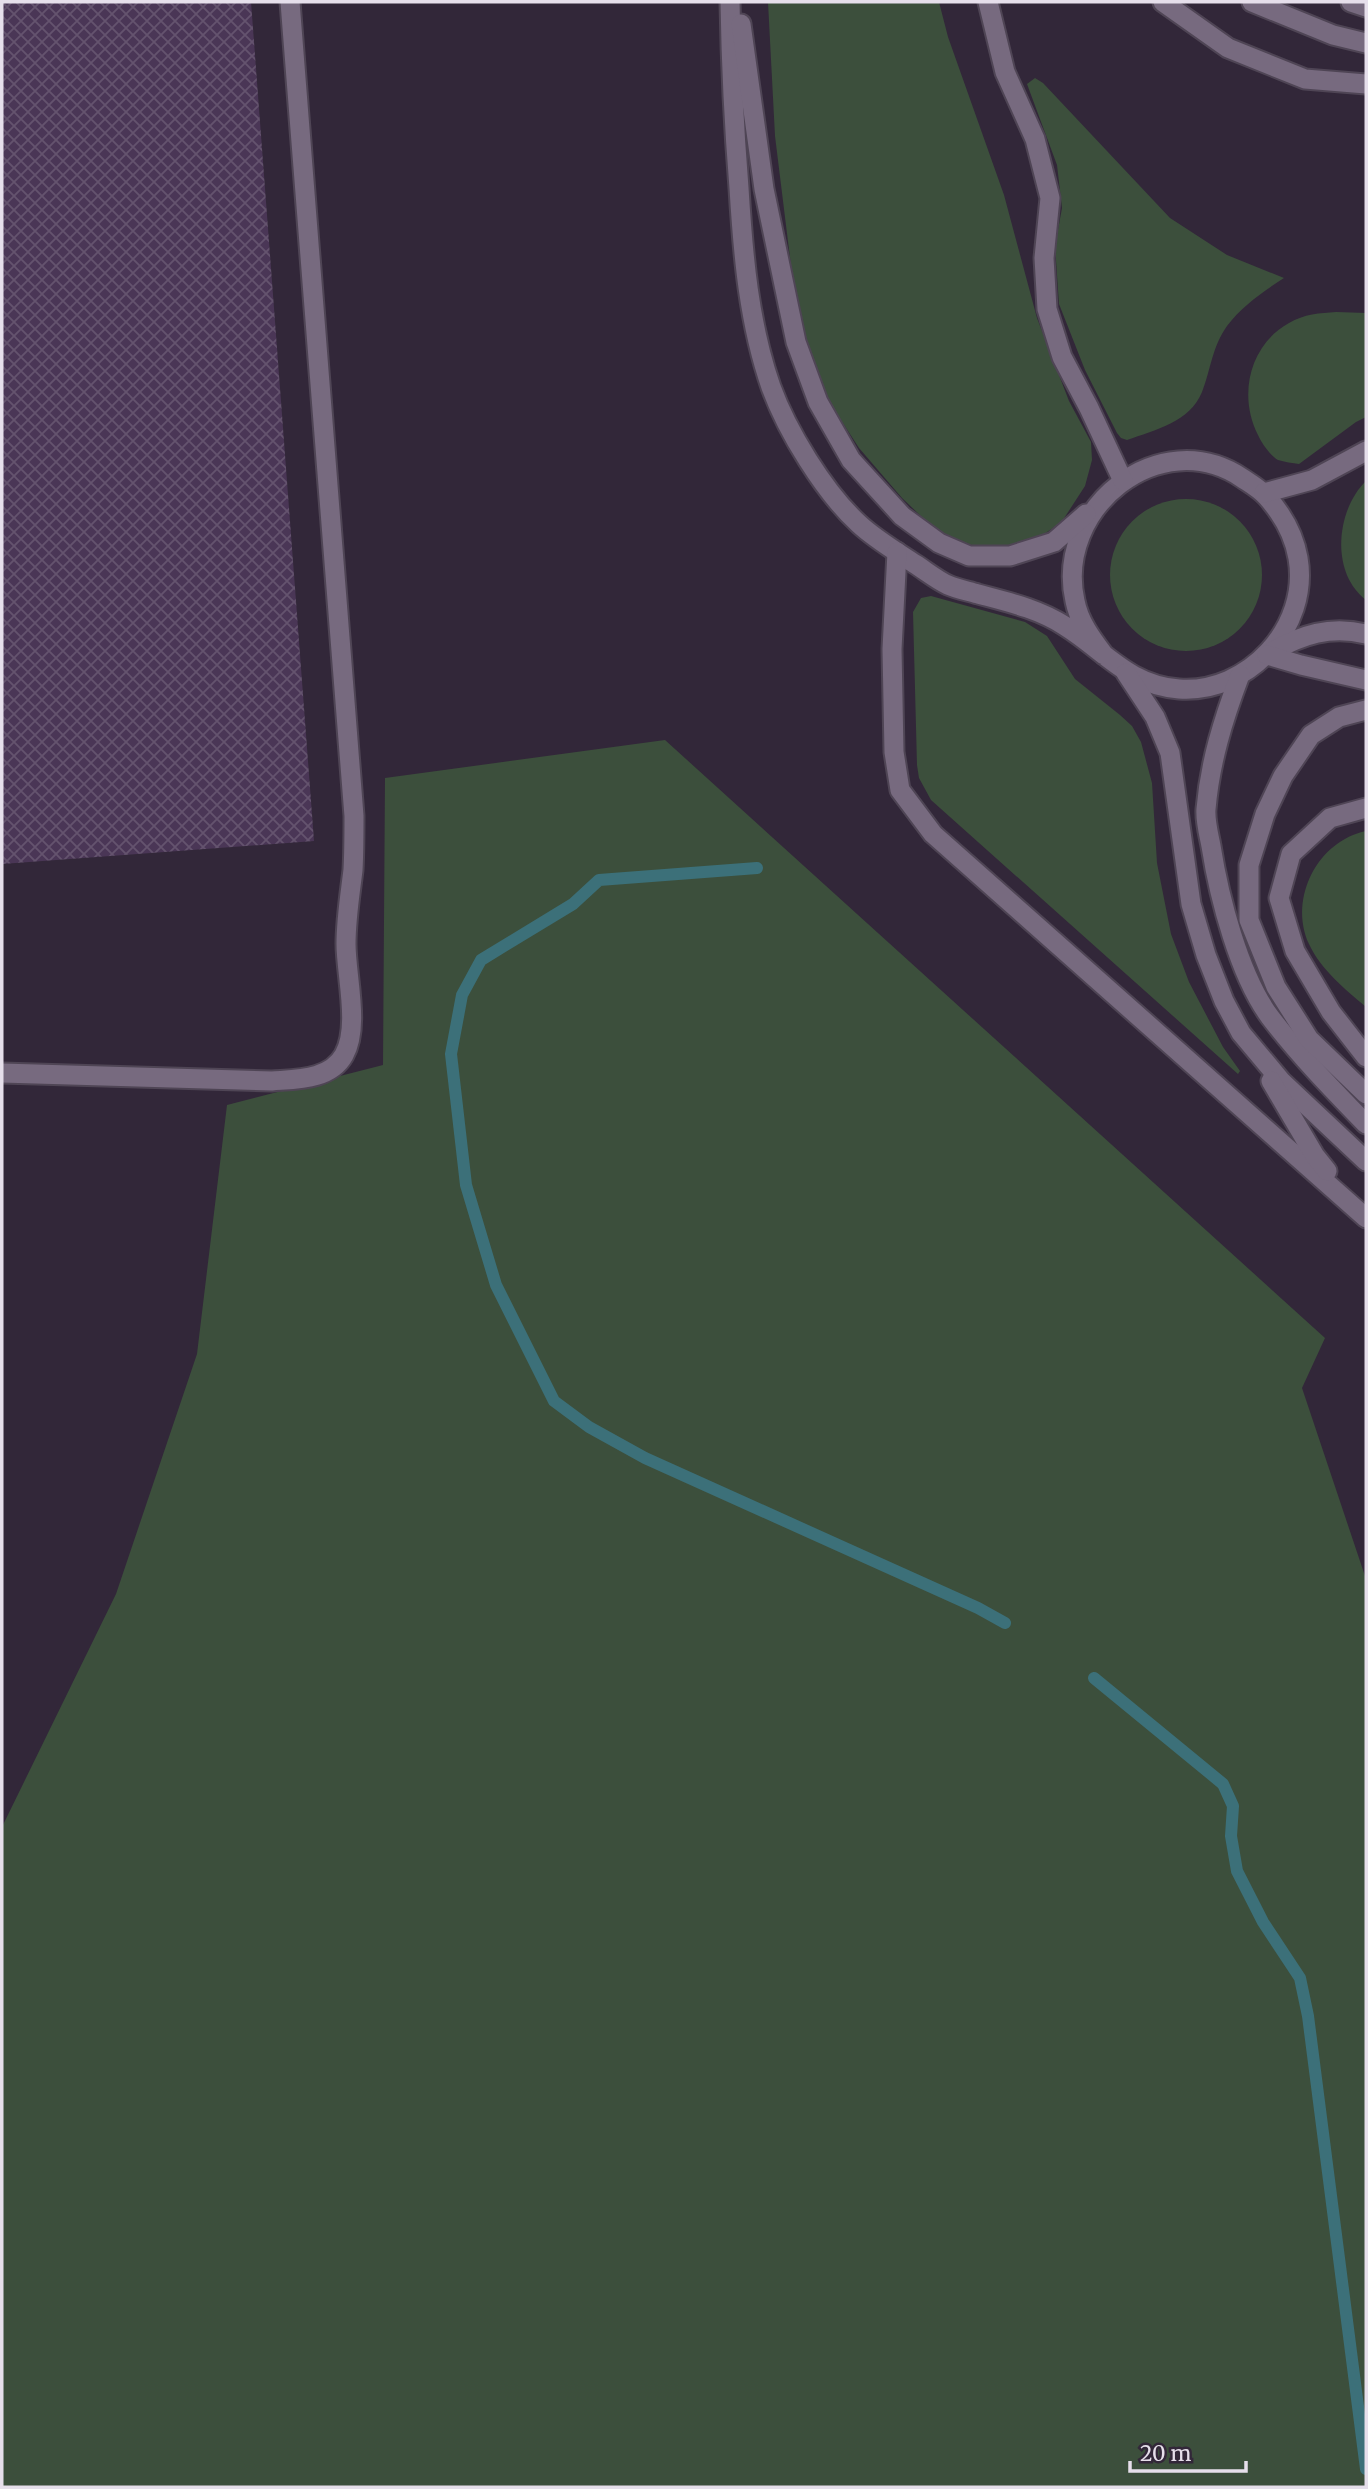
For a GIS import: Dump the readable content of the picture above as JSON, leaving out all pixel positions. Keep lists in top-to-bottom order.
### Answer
{
  "scale_bar": "20 m"
}
